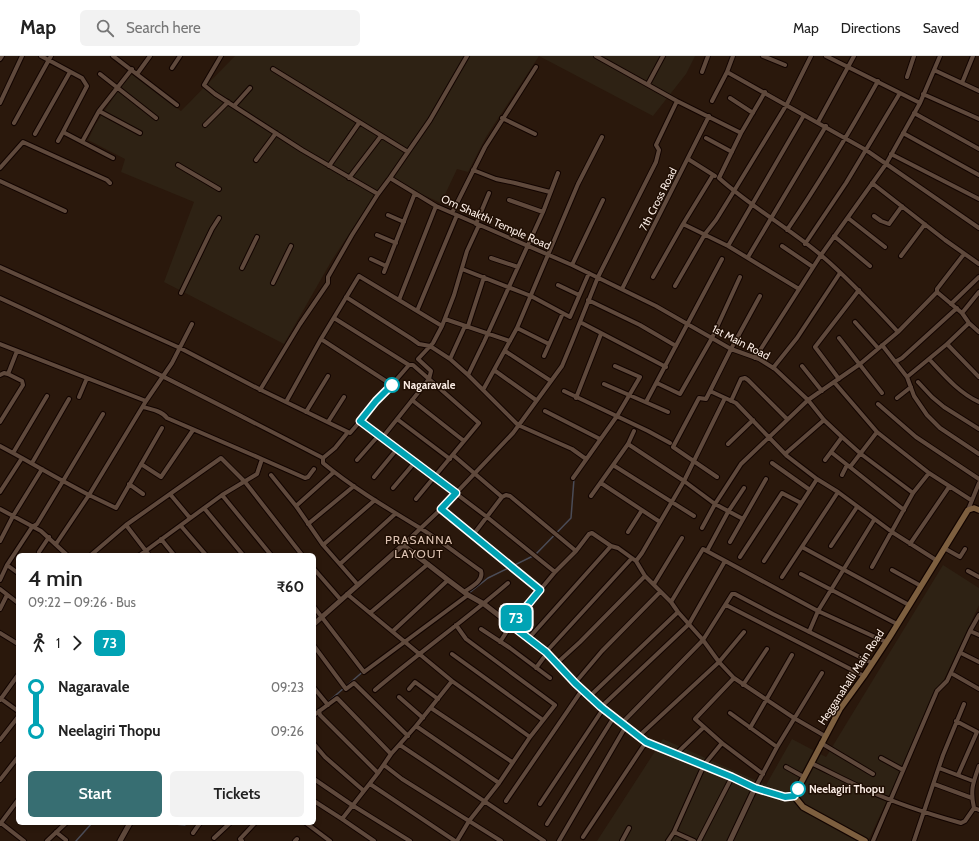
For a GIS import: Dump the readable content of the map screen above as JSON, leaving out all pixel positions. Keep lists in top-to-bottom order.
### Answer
{
  "streets": {
    "main road": ["Hegganahalli Main Road"],
    "street": ["7th Cross Road", "Om Shakthi Temple Road", "1st Main Road"]
  },
  "crossings": [
    ["7th Cross Road", "1st Main Road"],
    ["Om Shakthi Temple Road", "1st Main Road"]
  ],
  "districts": ["PRASANNA LAYOUT"],
  "places": ["Nagaravale", "Neelagiri Thopu"],
  "lines": ["bus line 73"],
  "page": {
    "header": "Map",
    "search": "Search here",
    "nav": ["Map", "Directions", "Saved"],
    "on_map": "73",
    "heading": ["4 min", "09:22 – 09:26 · Bus", "₹60"],
    "legs": ["1", "73"],
    "list": [
      {
        "name": "Nagaravale",
        "value": "09:23"
      },
      {
        "name": "Neelagiri Thopu",
        "value": "09:26"
      }
    ],
    "buttons": ["Start", "Tickets"]
  }
}
